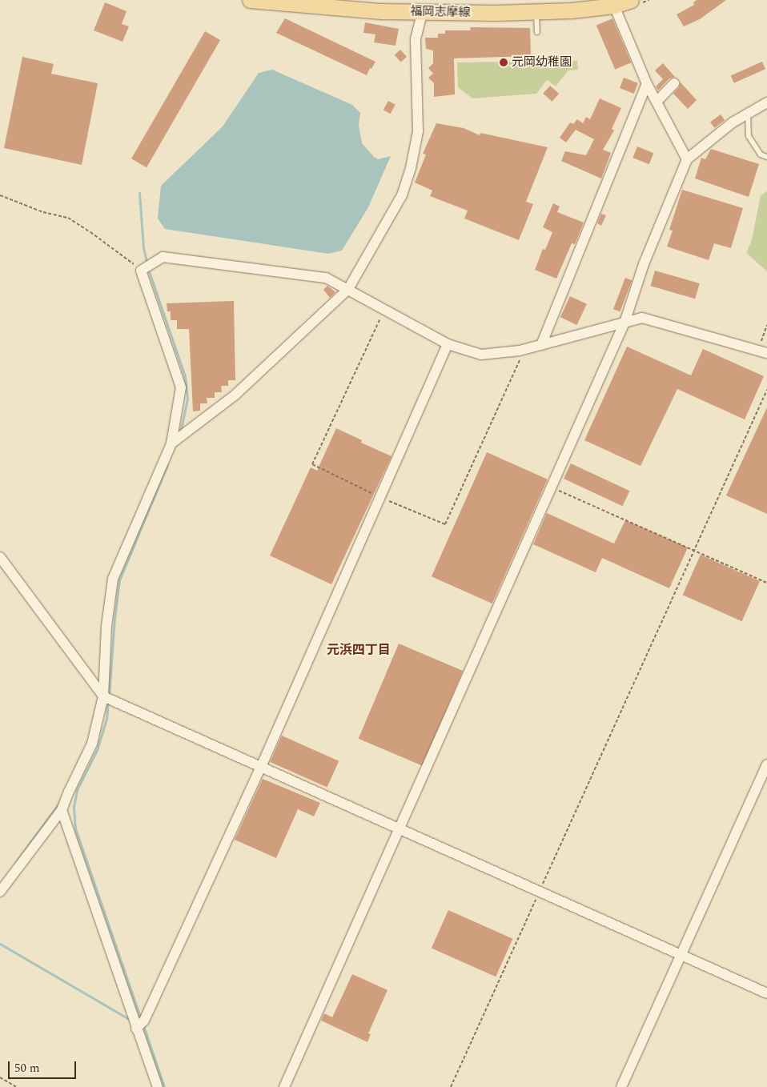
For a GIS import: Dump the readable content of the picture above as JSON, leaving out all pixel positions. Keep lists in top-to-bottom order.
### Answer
{
  "streets": {
    "main road": ["福岡志摩線"]
  },
  "districts": ["元浜四丁目"],
  "places": ["元岡幼稚園"],
  "scale_bar": "50 m"
}
